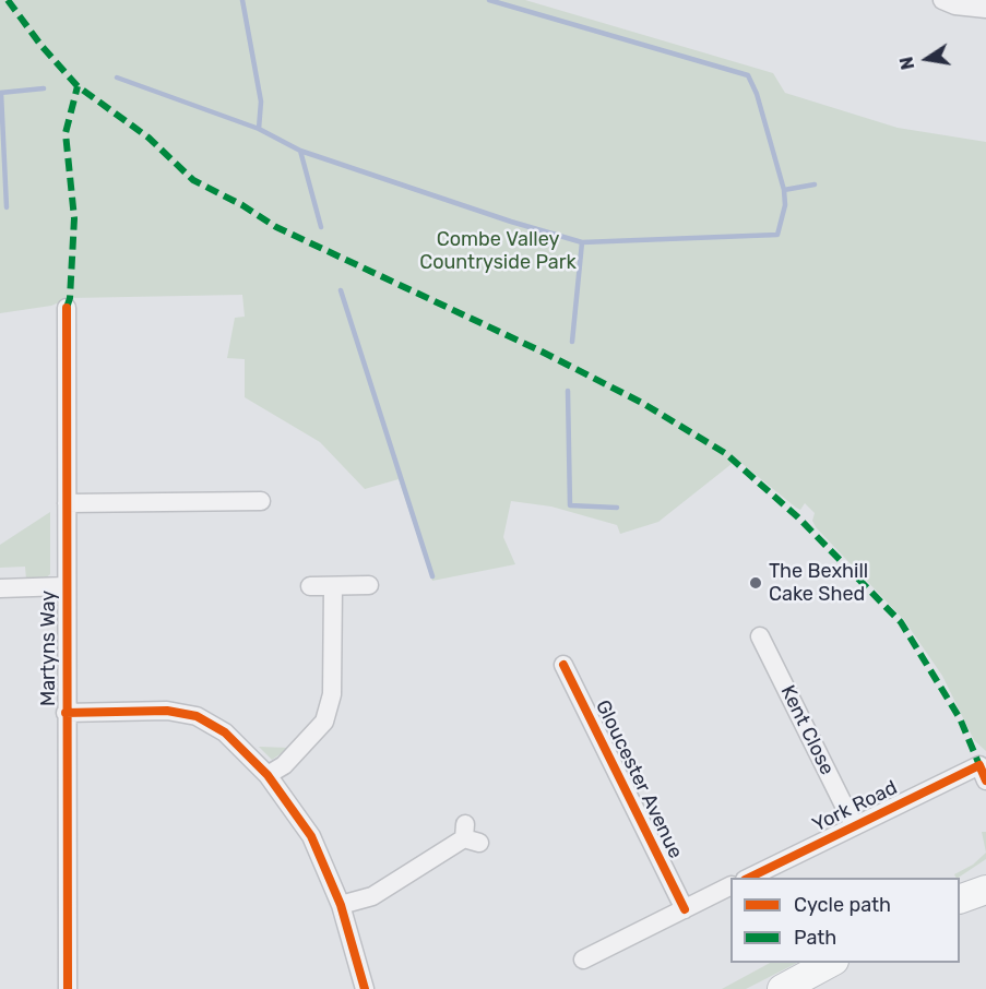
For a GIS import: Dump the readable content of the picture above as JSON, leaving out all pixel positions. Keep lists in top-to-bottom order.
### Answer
{
  "streets": {
    "street": [
      "Martyns Way",
      "Kent Close",
      "Gloucester Avenue",
      "York Road"
    ]
  },
  "crossings": [
    ["Kent Close", "York Road"]
  ],
  "parks": ["Combe Valley Countryside Park"],
  "places": ["The Bexhill Cake Shed"],
  "legend": ["Cycle path", "Path"],
  "north": "left"
}
